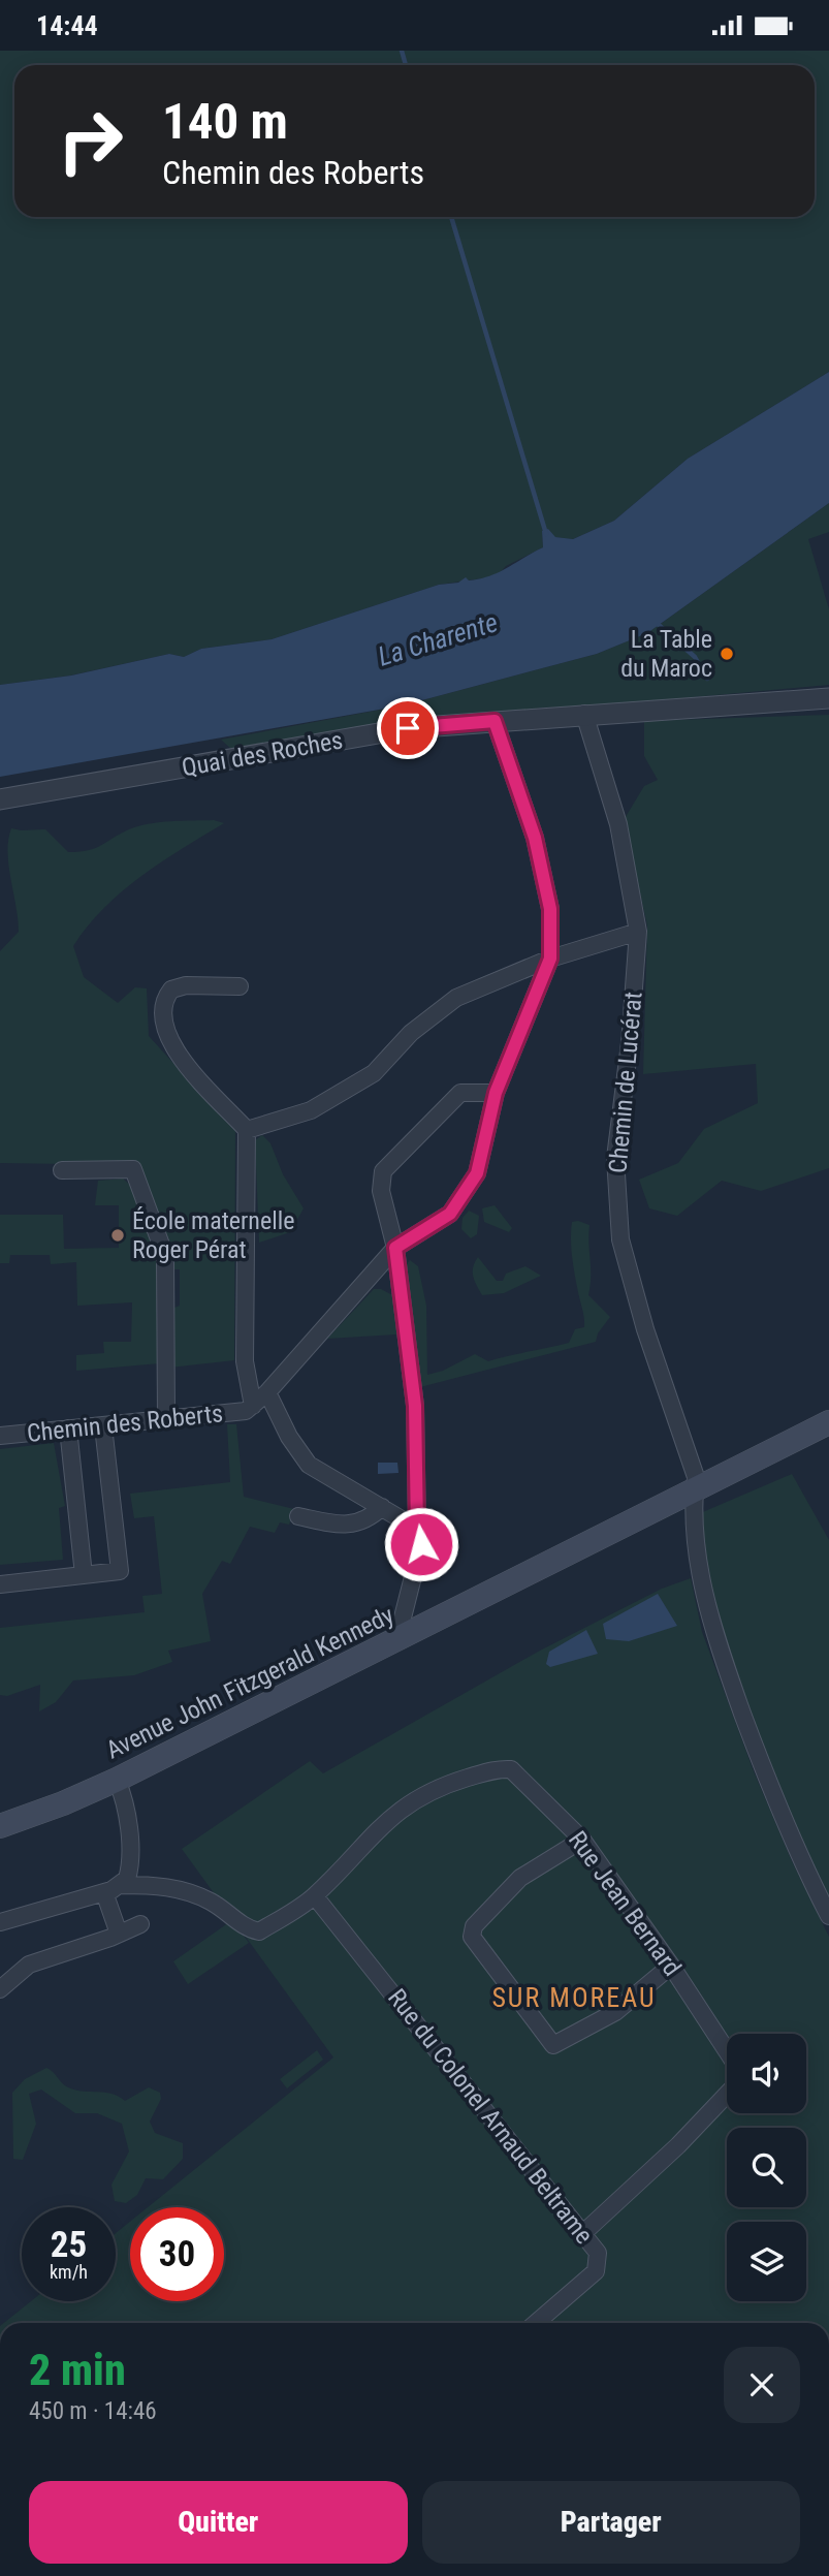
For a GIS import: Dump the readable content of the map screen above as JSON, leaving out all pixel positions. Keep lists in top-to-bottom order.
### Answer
{
  "streets": {
    "main road": ["Avenue John Fitzgerald Kennedy"],
    "street": [
      "Quai des Roches",
      "Chemin de Lucérat",
      "Chemin des Roberts",
      "Rue Jean Bernard",
      "Rue du Colonel Arnaud Beltrame"
    ]
  },
  "crossings": [
    ["Quai des Roches", "Chemin de Lucérat"],
    ["Quai des Roches", "Chemin des Roberts"],
    ["Chemin de Lucérat", "Avenue John Fitzgerald Kennedy"],
    ["Rue Jean Bernard", "Rue du Colonel Arnaud Beltrame"]
  ],
  "districts": ["SUR MOREAU"],
  "water": ["La Charente"],
  "places": ["La Table du Maroc", "École maternelle Roger Pérat"],
  "page": {
    "status": "14:44",
    "turn": ["140 m", "Chemin des Roberts"],
    "speed": "25 km/h",
    "limit": "30",
    "heading": ["2 min", "450 m · 14:46"],
    "buttons": ["Quitter", "Partager"]
  }
}
